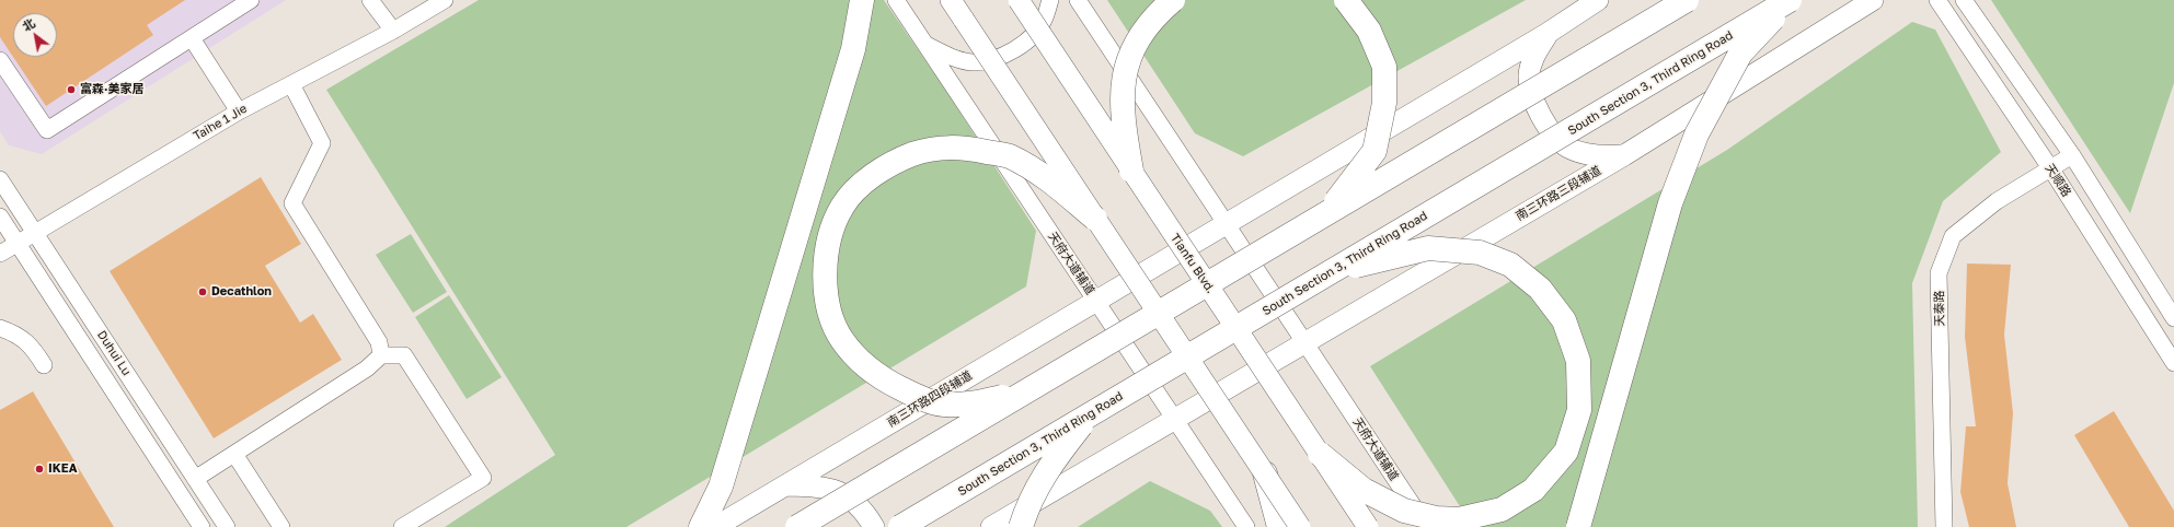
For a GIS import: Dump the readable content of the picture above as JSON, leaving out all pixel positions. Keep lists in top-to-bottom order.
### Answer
{
  "streets": {
    "highway": ["South Section 3, Third Ring Road"],
    "main road": ["南三环路三段辅道", "Tianfu Blvd.", "南三环路四段辅道"],
    "street": [
      "Taihe 1 Jie",
      "天顺路",
      "天府大道辅道",
      "天泰路",
      "Duhui Lu"
    ]
  },
  "crossings": [
    ["Taihe 1 Jie", "Duhui Lu"],
    ["天顺路", "天泰路"],
    ["南三环路三段辅道", "天府大道辅道"],
    ["天府大道辅道", "南三环路四段辅道"]
  ],
  "places": ["富森·美家居", "Decathlon", "IKEA"],
  "north": "top left"
}
